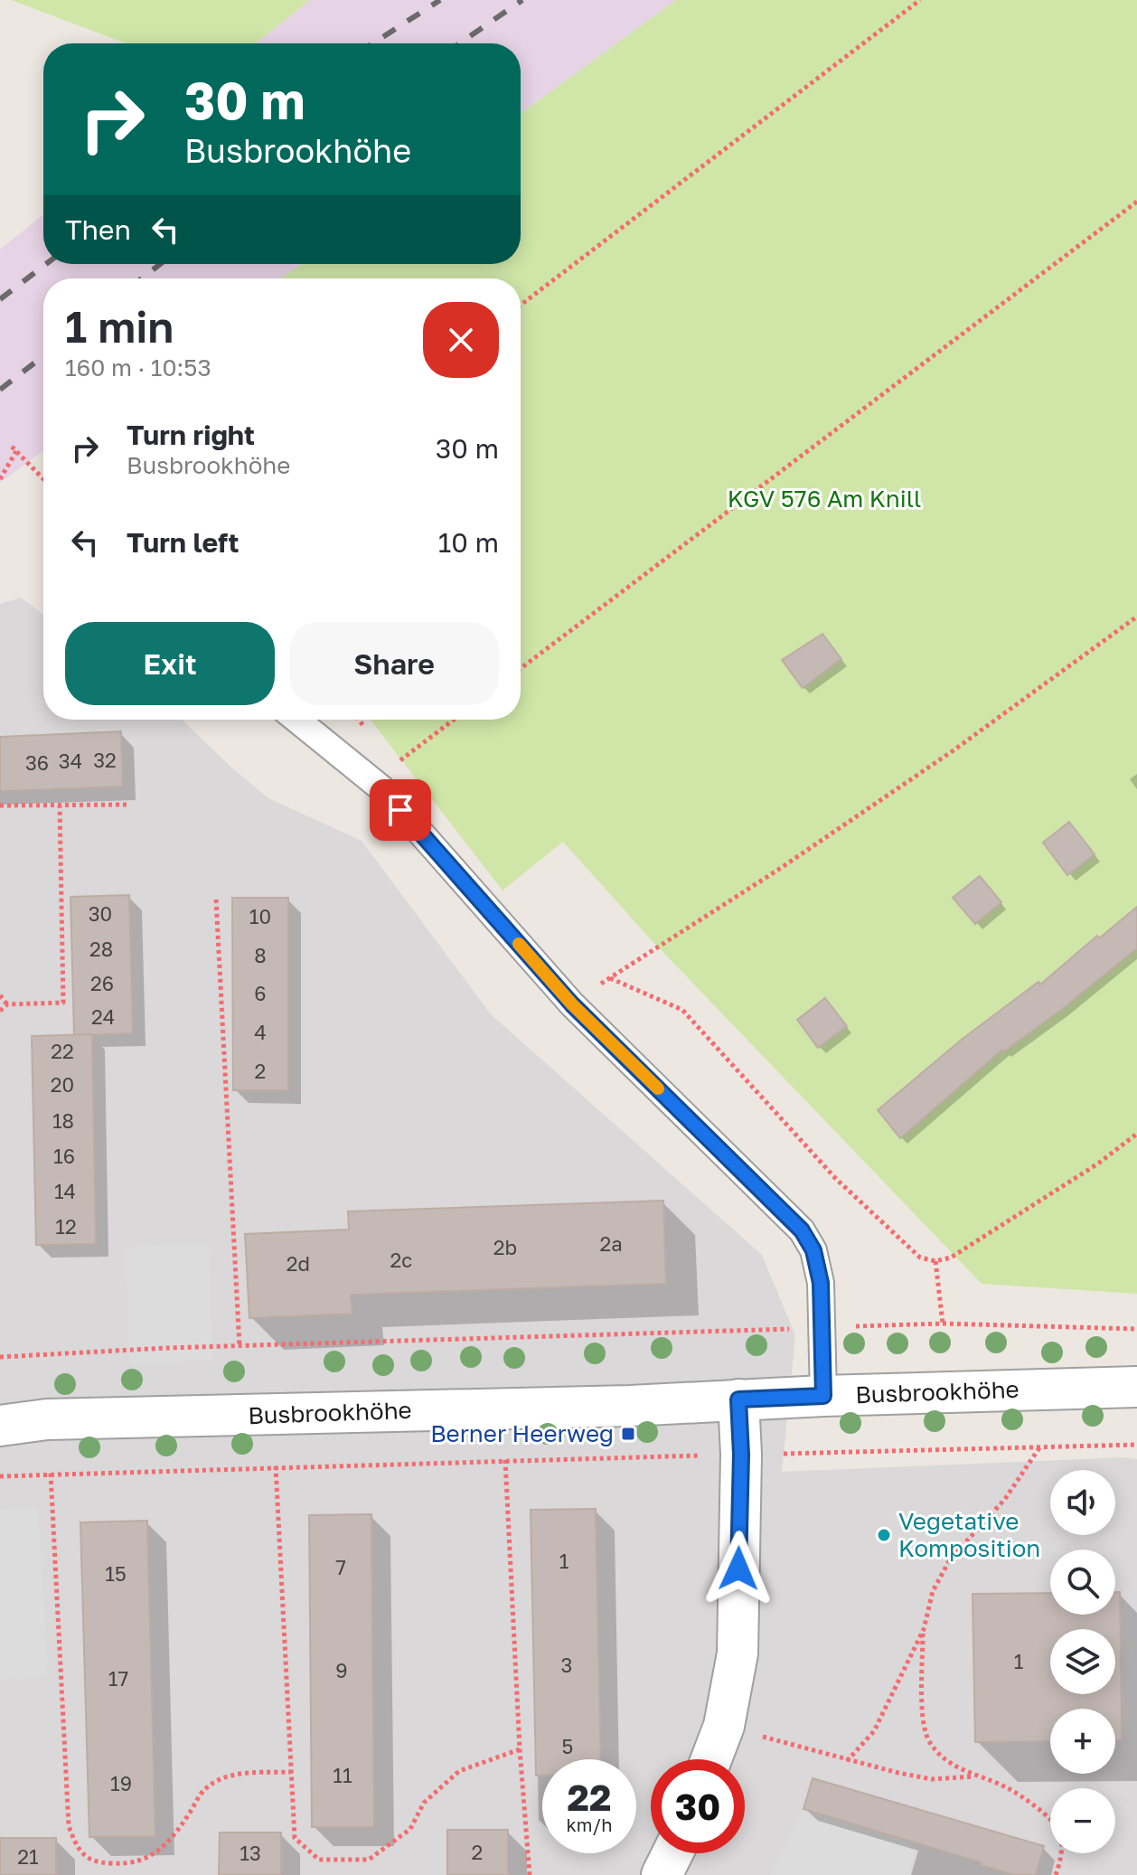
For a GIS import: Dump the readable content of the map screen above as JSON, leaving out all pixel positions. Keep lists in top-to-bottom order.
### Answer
{
  "streets": {
    "street": ["Busbrookhöhe"]
  },
  "parks": ["KGV 576 Am Knill"],
  "places": {
    "transit": ["Berner Heerweg"],
    "other": ["Vegetative Komposition"]
  },
  "house_numbers": [
    "32",
    "34",
    "36",
    "30",
    "10",
    "28",
    "8",
    "26",
    "6",
    "24",
    "4",
    "22",
    "2",
    "20",
    "18",
    "16",
    "14",
    "12",
    "2a",
    "2b",
    "2c",
    "2d",
    "1",
    "7",
    "15",
    "1",
    "3",
    "9",
    "17",
    "5",
    "11",
    "19",
    "2",
    "13",
    "21"
  ],
  "page": {
    "turn": ["30 m", "Busbrookhöhe"],
    "then": "Then",
    "heading": ["1 min", "160 m · 10:53"],
    "list": [
      {
        "name": "Turn right",
        "note": "Busbrookhöhe",
        "value": "30 m"
      },
      {
        "name": "Turn left",
        "value": "10 m"
      }
    ],
    "buttons": ["Exit", "Share"],
    "map_buttons": ["+", "−"],
    "speed": "22 km/h",
    "limit": "30"
  }
}
